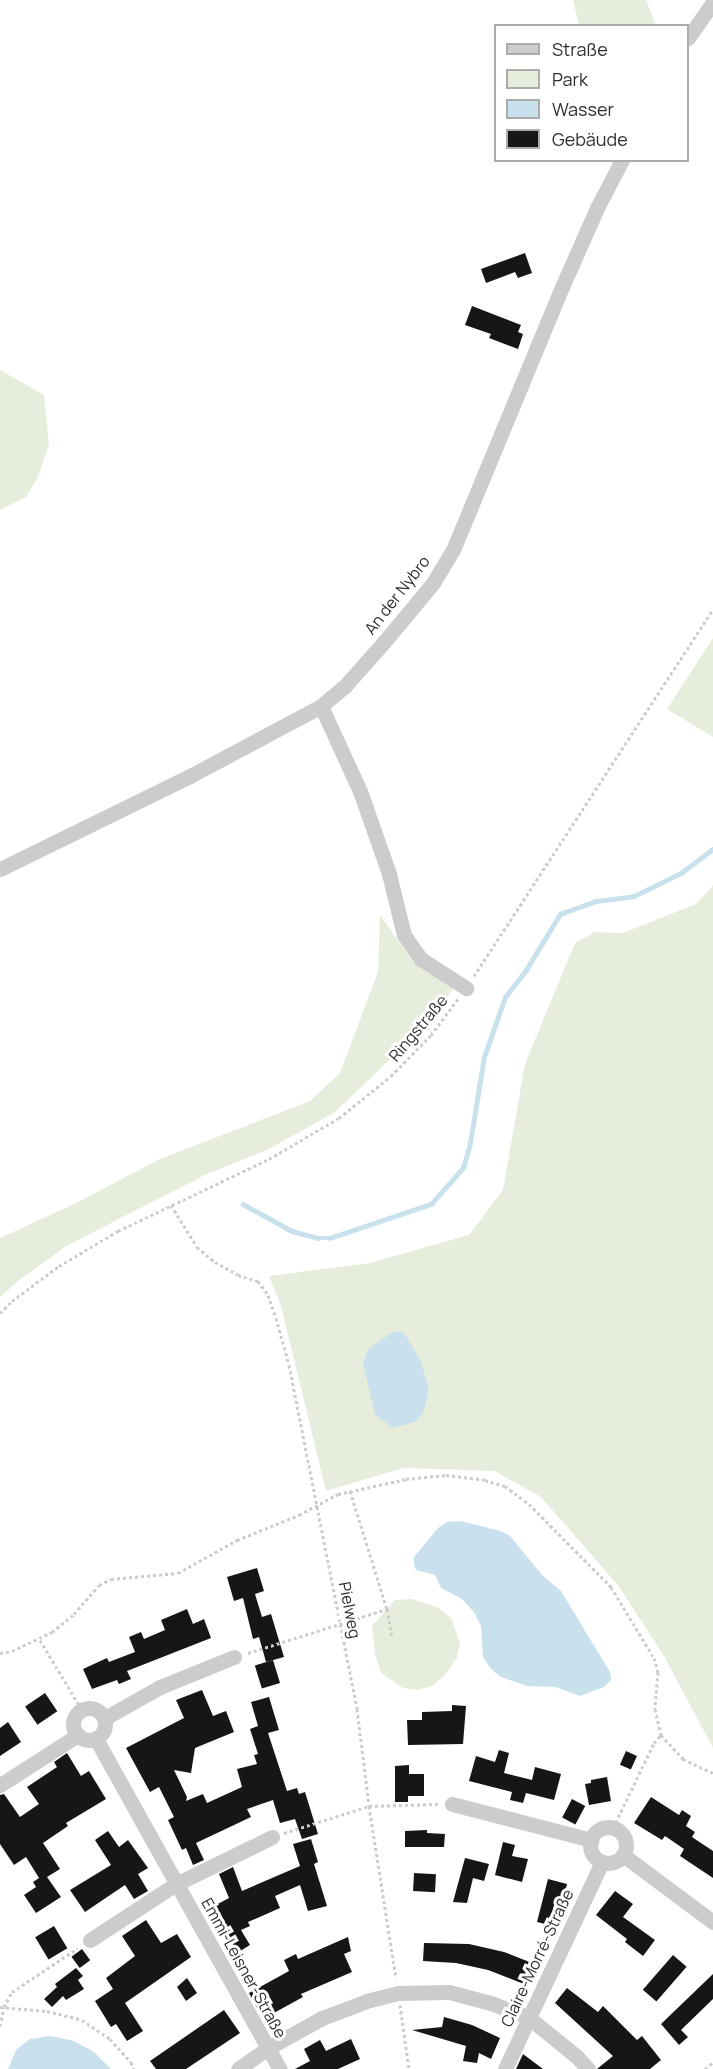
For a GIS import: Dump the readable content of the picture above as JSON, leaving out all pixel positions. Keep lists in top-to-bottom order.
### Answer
{
  "streets": {
    "street": ["An der Nybro", "Claire-Morré-Straße", "Emmi-Leisner-Straße"],
    "path": ["Ringstraße", "Pielweg"]
  },
  "crossings": [
    ["Ringstraße", "Pielweg"]
  ],
  "legend": [
    "Straße",
    "Park",
    "Wasser",
    "Gebäude"
  ]
}
